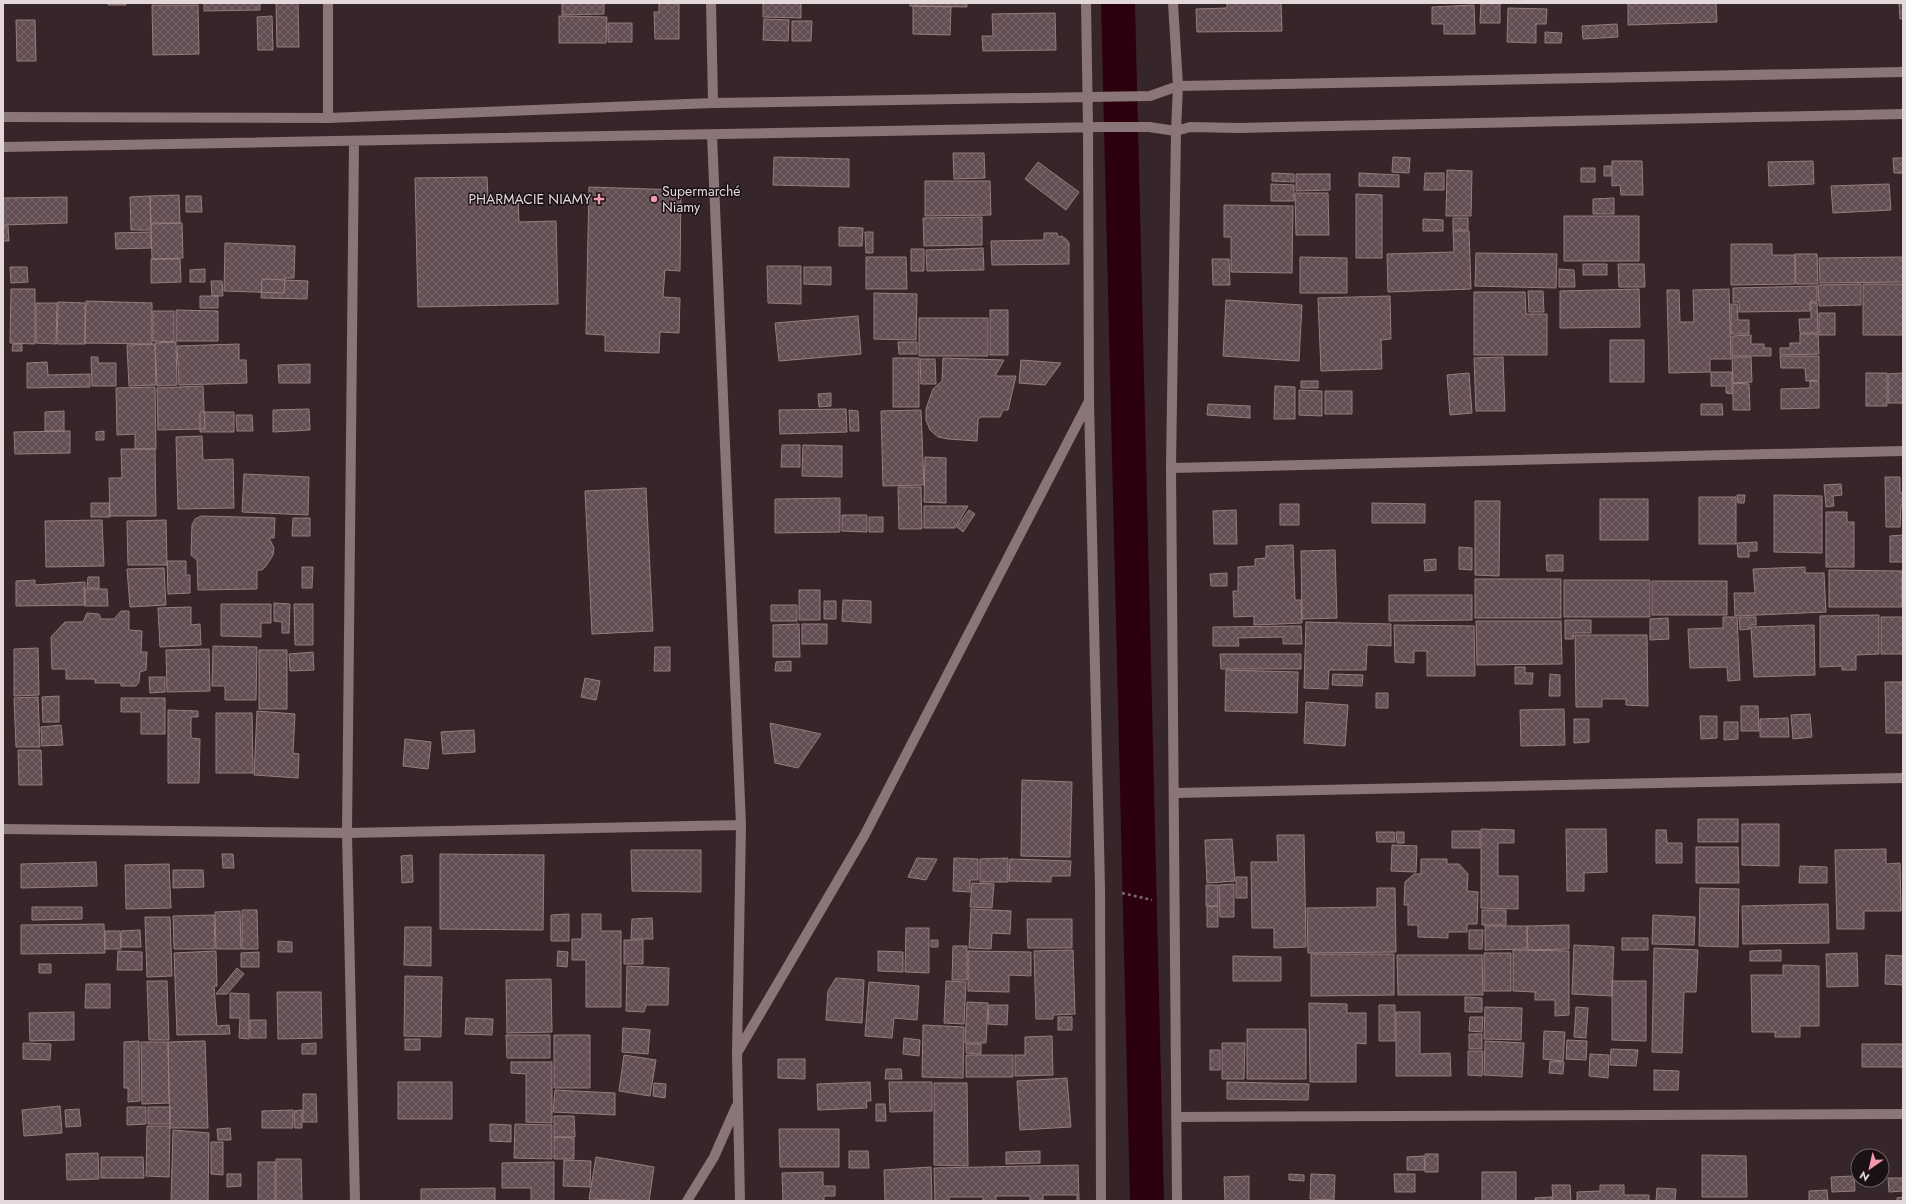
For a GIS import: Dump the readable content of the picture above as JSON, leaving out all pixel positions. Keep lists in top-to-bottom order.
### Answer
{
  "places": {
    "health": ["PHARMACIE NIAMY"],
    "other": ["Supermarché Niamy"]
  },
  "north": "bottom left"
}
